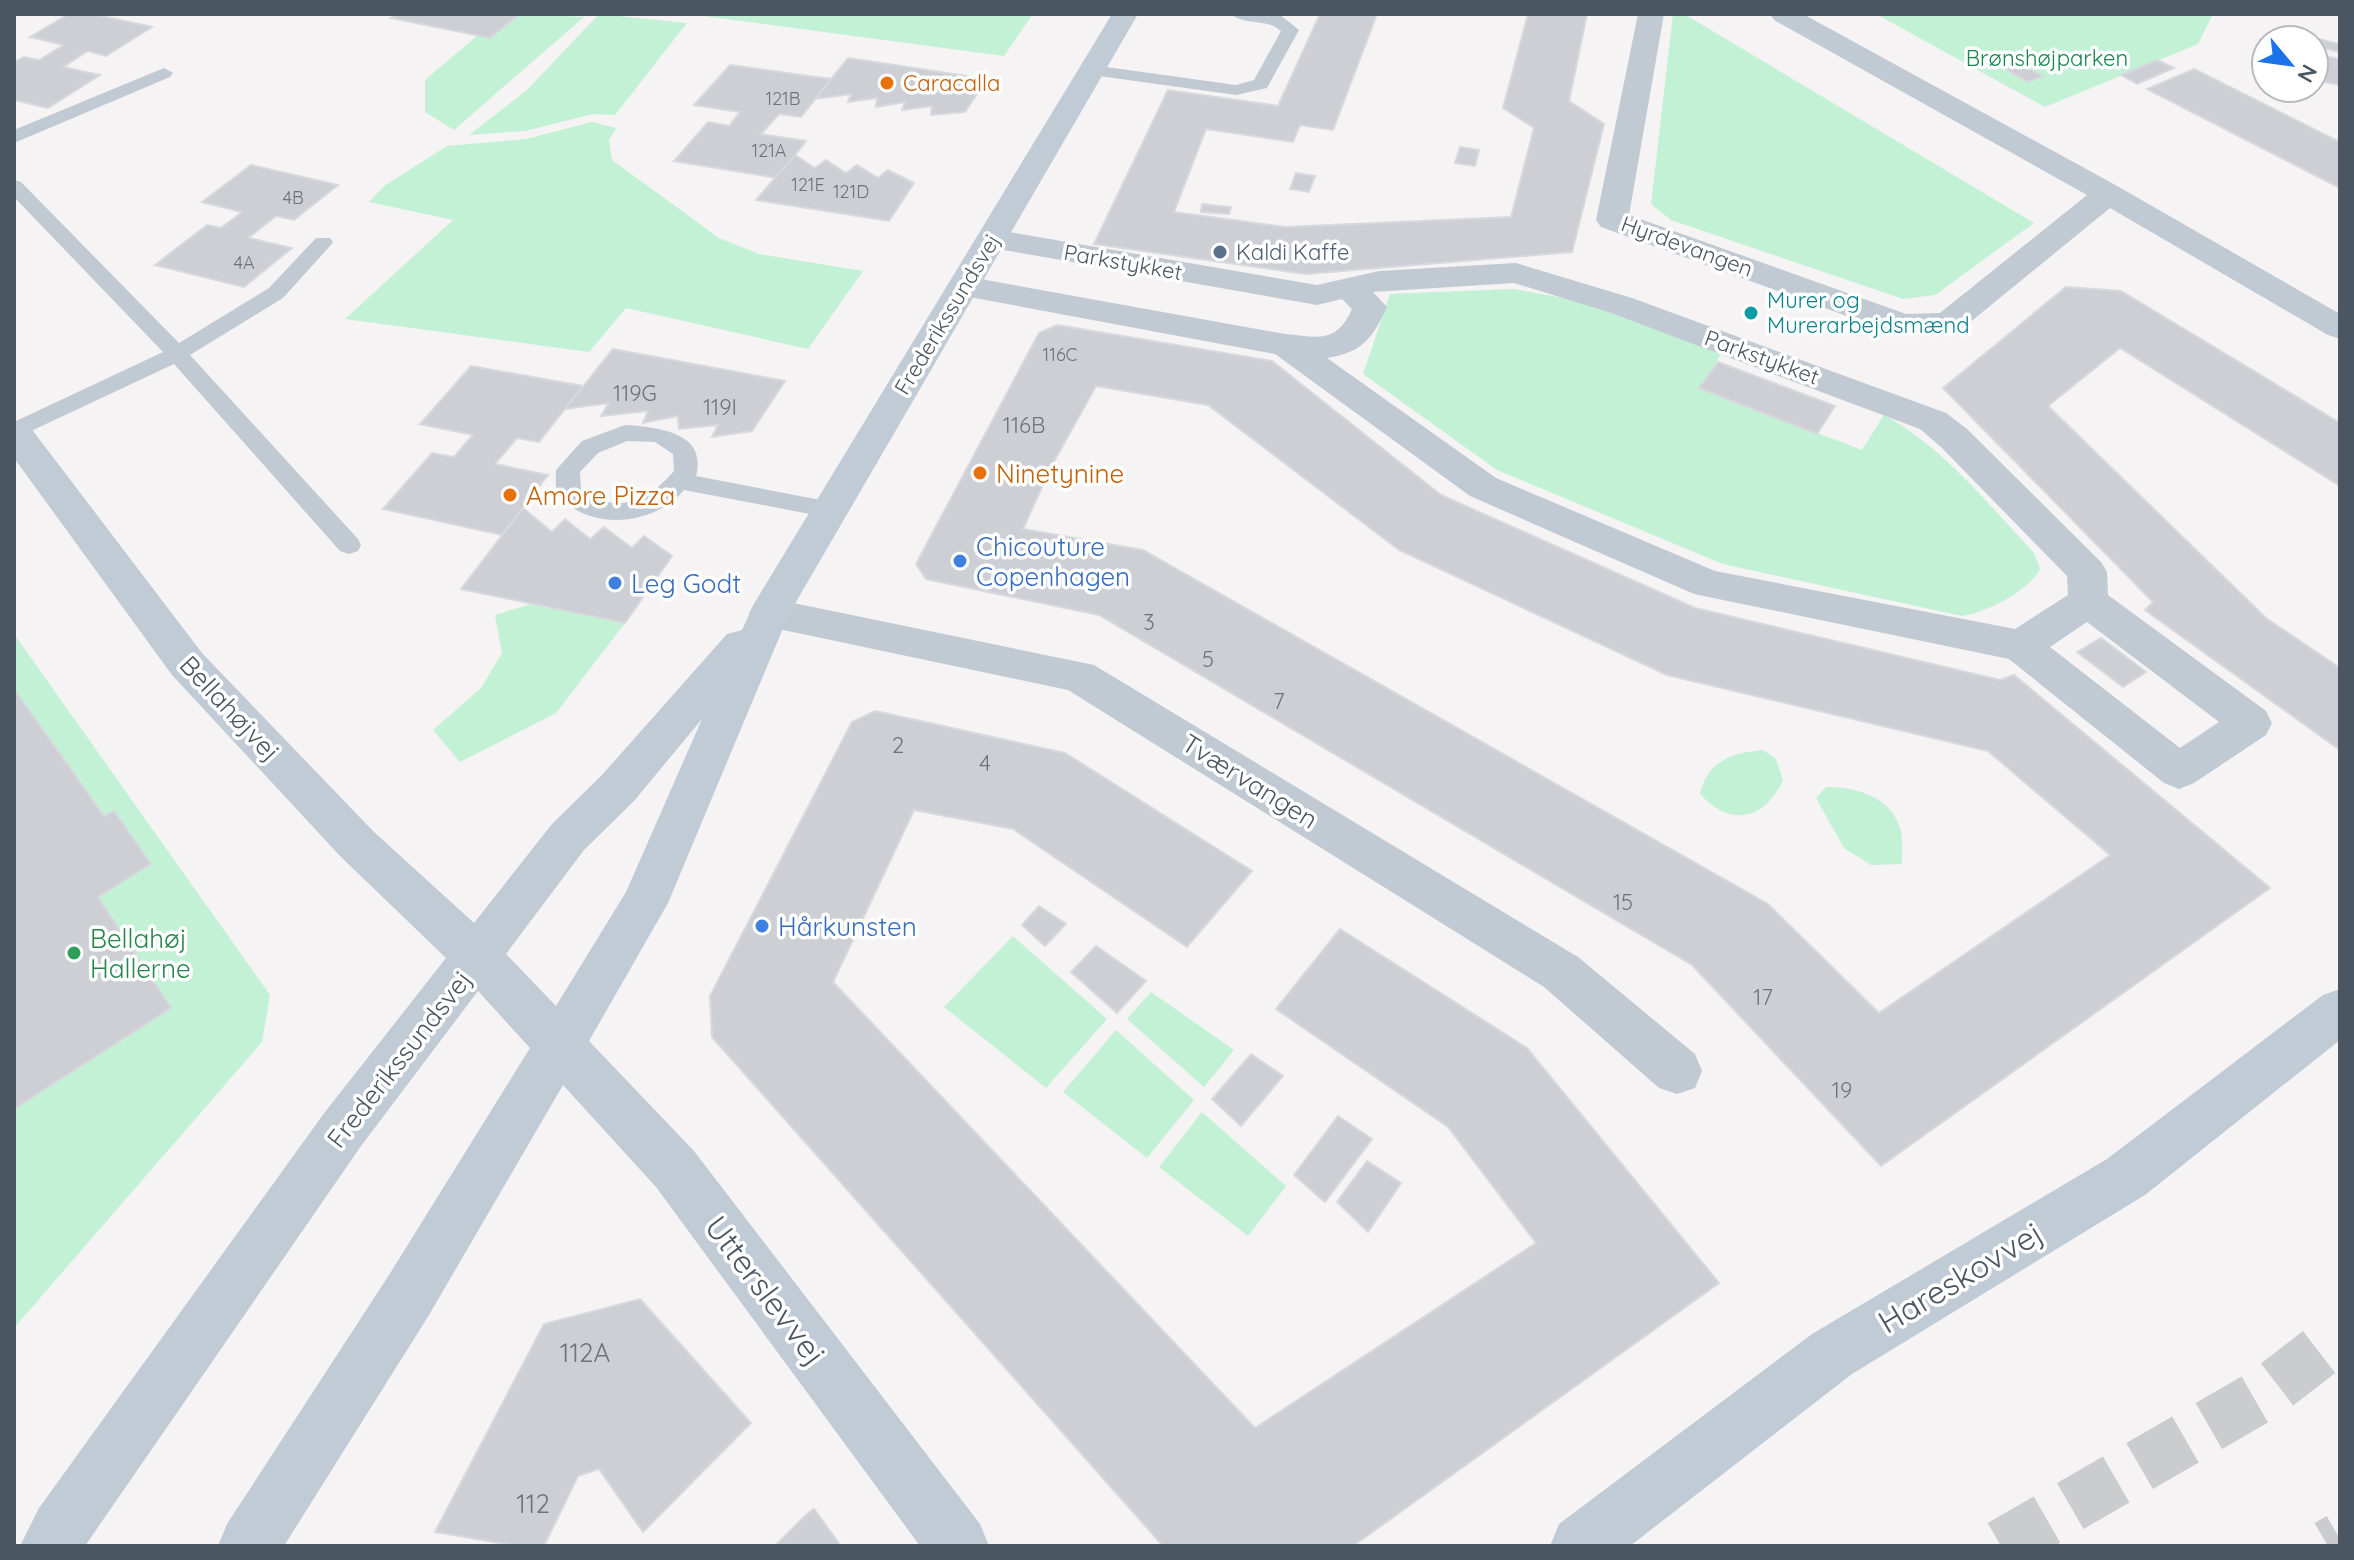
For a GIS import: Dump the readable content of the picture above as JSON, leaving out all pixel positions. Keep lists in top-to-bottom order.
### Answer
{
  "streets": {
    "main road": [
      "Frederikssundsvej",
      "Bellahøjvej",
      "Hareskovvej",
      "Utterslevvej"
    ],
    "street": ["Hyrdevangen", "Parkstykket", "Tværvangen"]
  },
  "crossings": [
    ["Parkstykket", "Frederikssundsvej"],
    ["Frederikssundsvej", "Bellahøjvej"],
    ["Frederikssundsvej", "Tværvangen"],
    ["Frederikssundsvej", "Utterslevvej"],
    ["Bellahøjvej", "Utterslevvej"]
  ],
  "parks": ["Brønshøjparken"],
  "places": [
    "Caracalla",
    "Kaldi Kaffe",
    "Murer og Murerarbejdsmænd",
    "Ninetynine",
    "Amore Pizza",
    "Chicouture Copenhagen",
    "Leg Godt",
    "Hårkunsten",
    "Bellahøj Hallerne"
  ],
  "house_numbers": [
    "121B",
    "121A",
    "121E",
    "121D",
    "4B",
    "4A",
    "116C",
    "119G",
    "119I",
    "116B",
    "3",
    "5",
    "7",
    "2",
    "4",
    "15",
    "17",
    "19",
    "112A",
    "112"
  ],
  "north": "bottom right"
}
